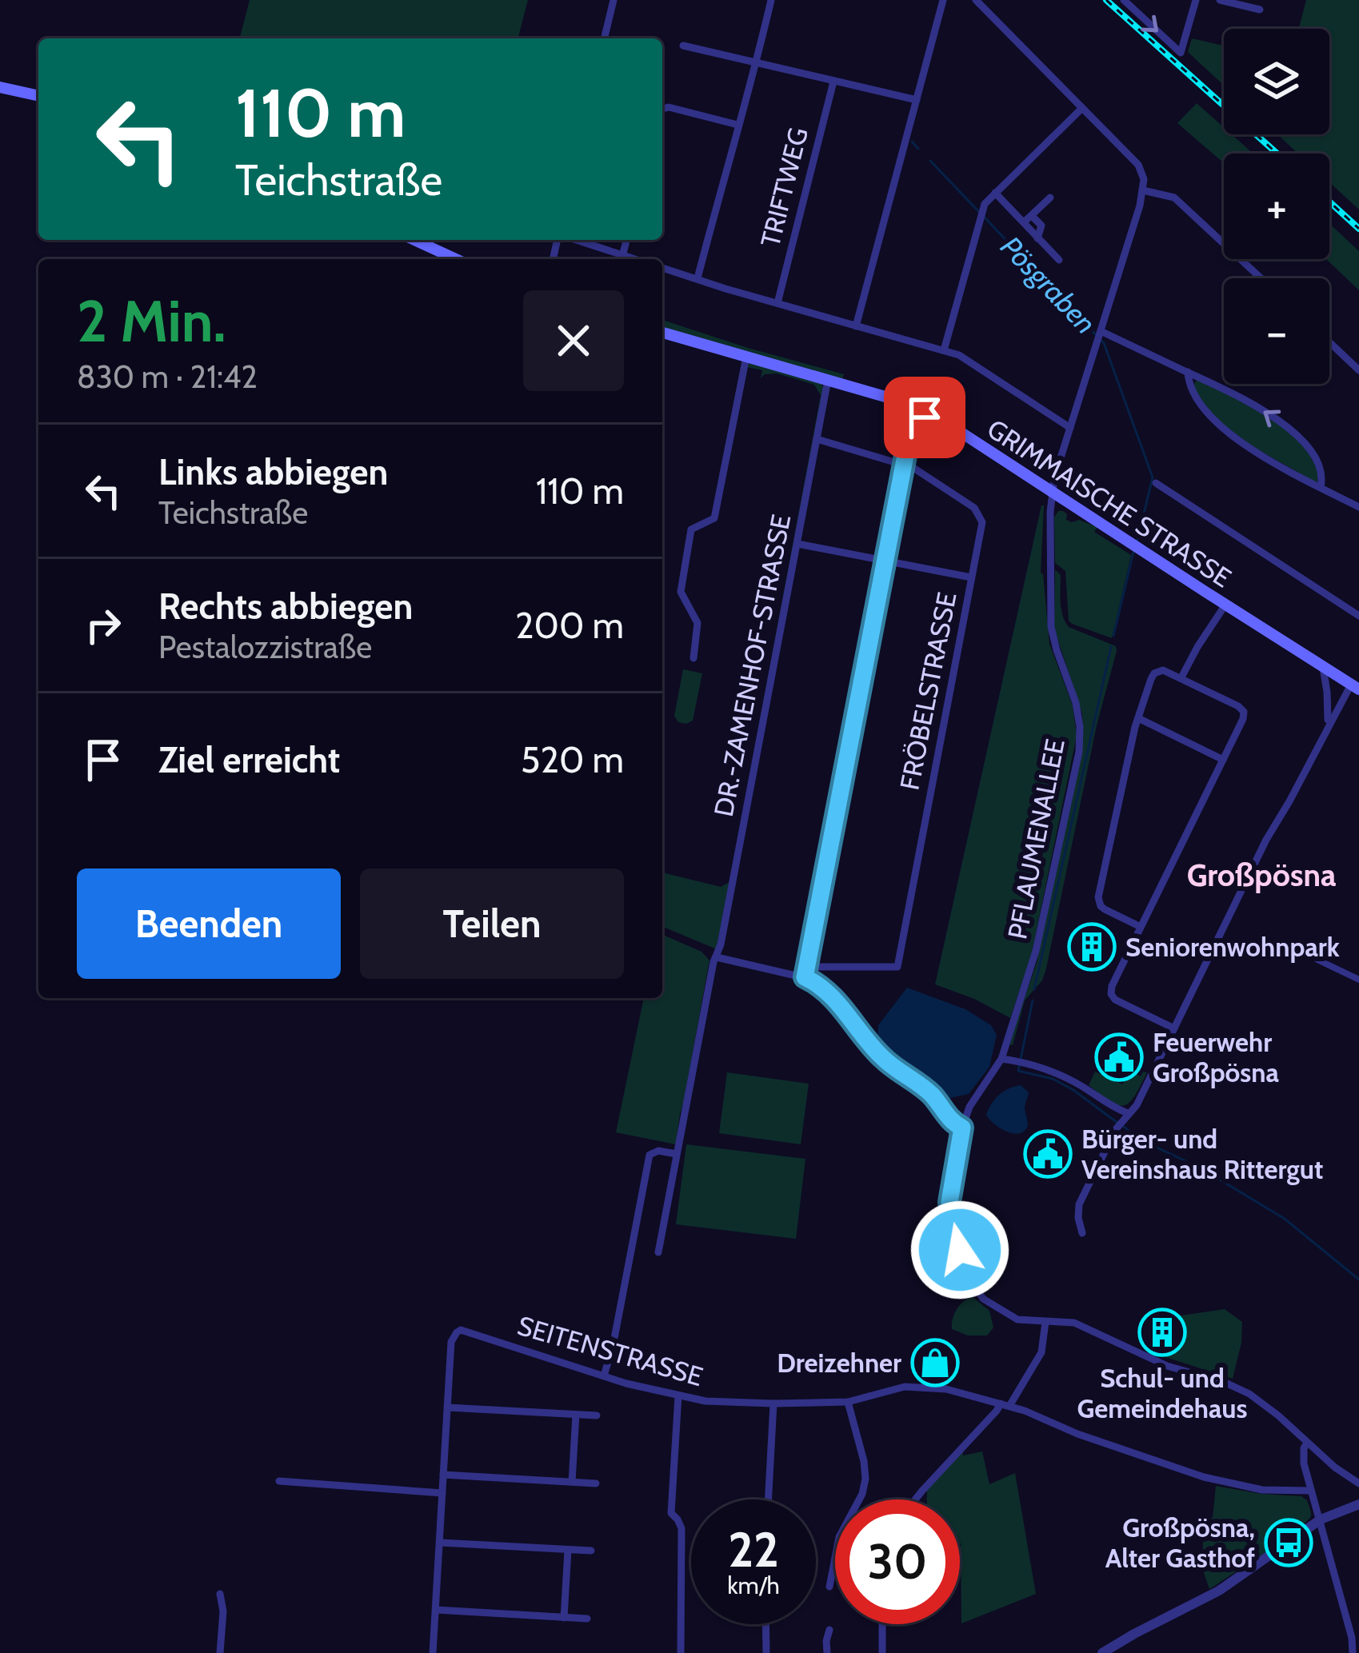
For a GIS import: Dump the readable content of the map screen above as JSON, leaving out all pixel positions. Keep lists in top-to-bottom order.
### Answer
{
  "streets": {
    "main road": ["GRIMMAISCHE STRASSE"],
    "street": [
      "TRIFTWEG",
      "DR.-ZAMENHOF-STRASSE",
      "FRÖBELSTRASSE",
      "PFLAUMENALLEE",
      "SEITENSTRASSE"
    ]
  },
  "crossings": [
    ["GRIMMAISCHE STRASSE", "DR.-ZAMENHOF-STRASSE"],
    ["GRIMMAISCHE STRASSE", "PFLAUMENALLEE"],
    ["DR.-ZAMENHOF-STRASSE", "FRÖBELSTRASSE"]
  ],
  "districts": ["Großpösna"],
  "water": ["Pösgraben"],
  "places": {
    "building": ["Seniorenwohnpark", "Schul- und Gemeindehaus"],
    "public building": ["Feuerwehr Großpösna", "Bürger- und Vereinshaus Rittergut"],
    "shop": ["Dreizehner"],
    "bus stop": ["Großpösna, Alter Gasthof"]
  },
  "page": {
    "map_buttons": ["+", "−"],
    "turn": ["110 m", "Teichstraße"],
    "heading": ["2 Min.", "830 m · 21:42"],
    "list": [
      {
        "name": "Links abbiegen",
        "note": "Teichstraße",
        "value": "110 m"
      },
      {
        "name": "Rechts abbiegen",
        "note": "Pestalozzistraße",
        "value": "200 m"
      },
      {
        "name": "Ziel erreicht",
        "value": "520 m"
      }
    ],
    "buttons": ["Beenden", "Teilen"],
    "speed": "22 km/h",
    "limit": "30"
  }
}
